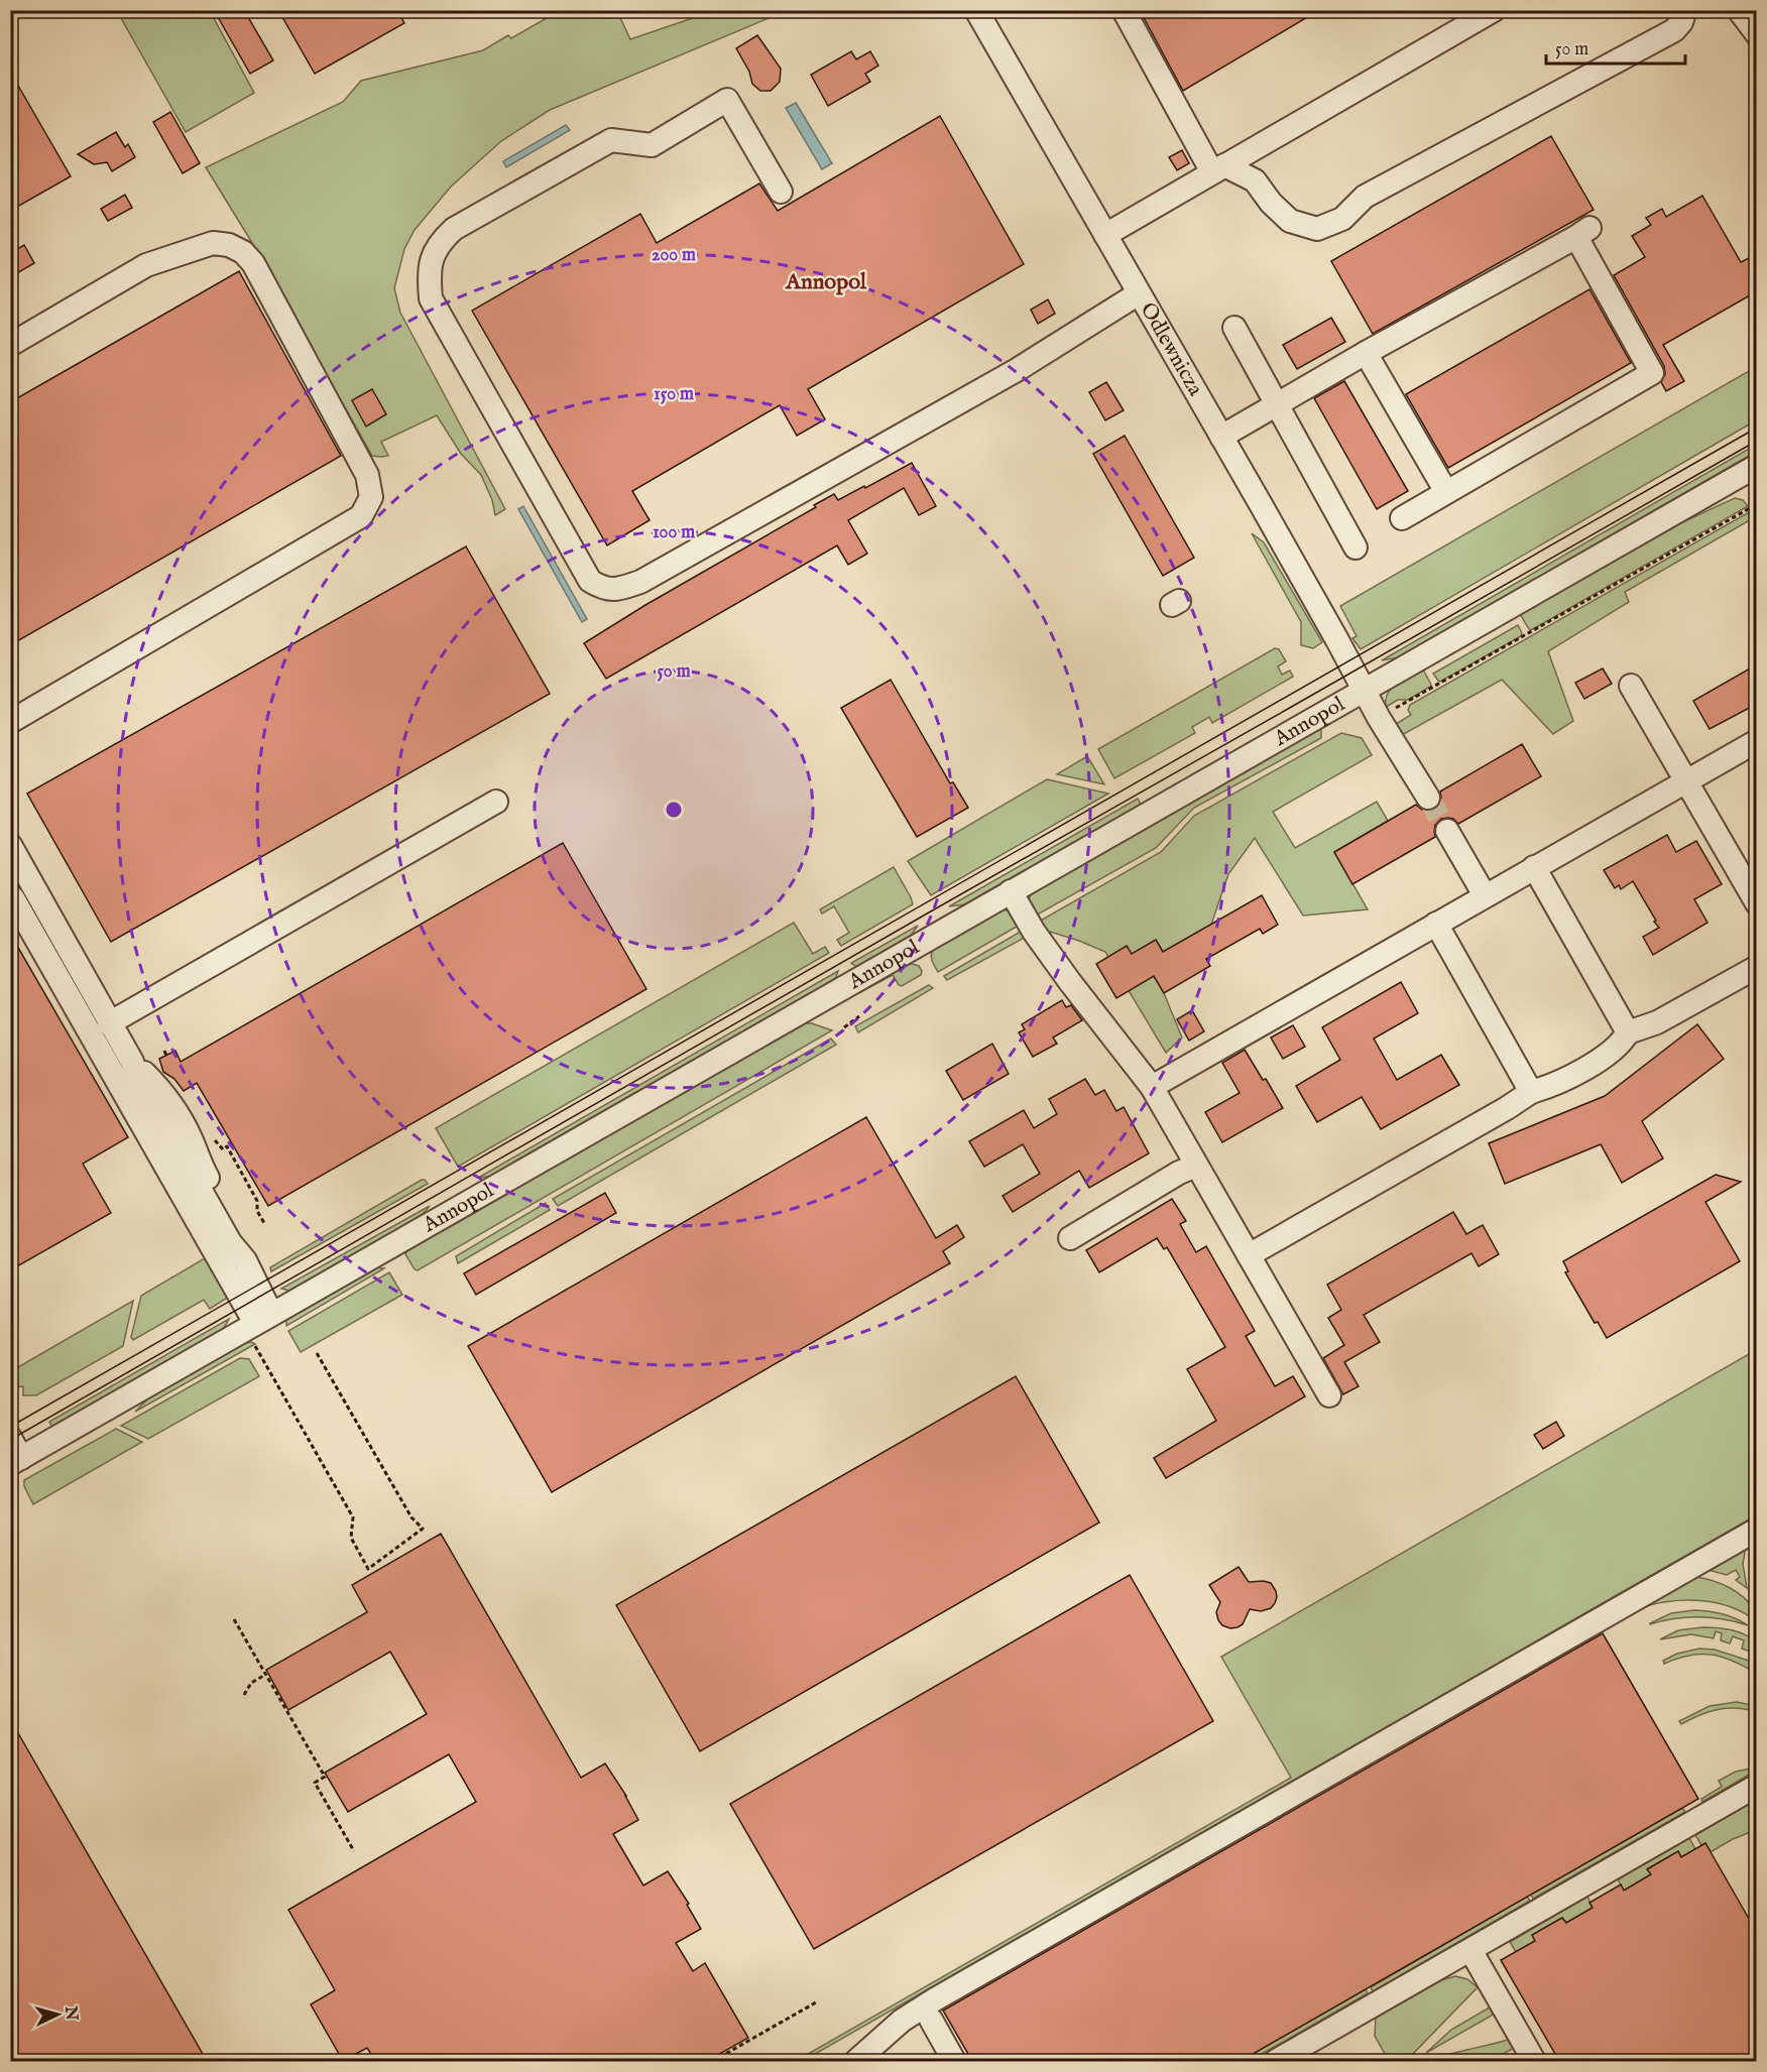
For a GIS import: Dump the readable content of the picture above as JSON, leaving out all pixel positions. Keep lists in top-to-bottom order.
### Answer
{
  "streets": {
    "street": ["Odlewnicza", "Annopol"]
  },
  "crossings": [
    ["Odlewnicza", "Annopol"]
  ],
  "districts": ["Annopol"],
  "scale_bar": "50 m",
  "north": "right",
  "rings": [
    "200 m",
    "150 m",
    "100 m",
    "50 m"
  ]
}
